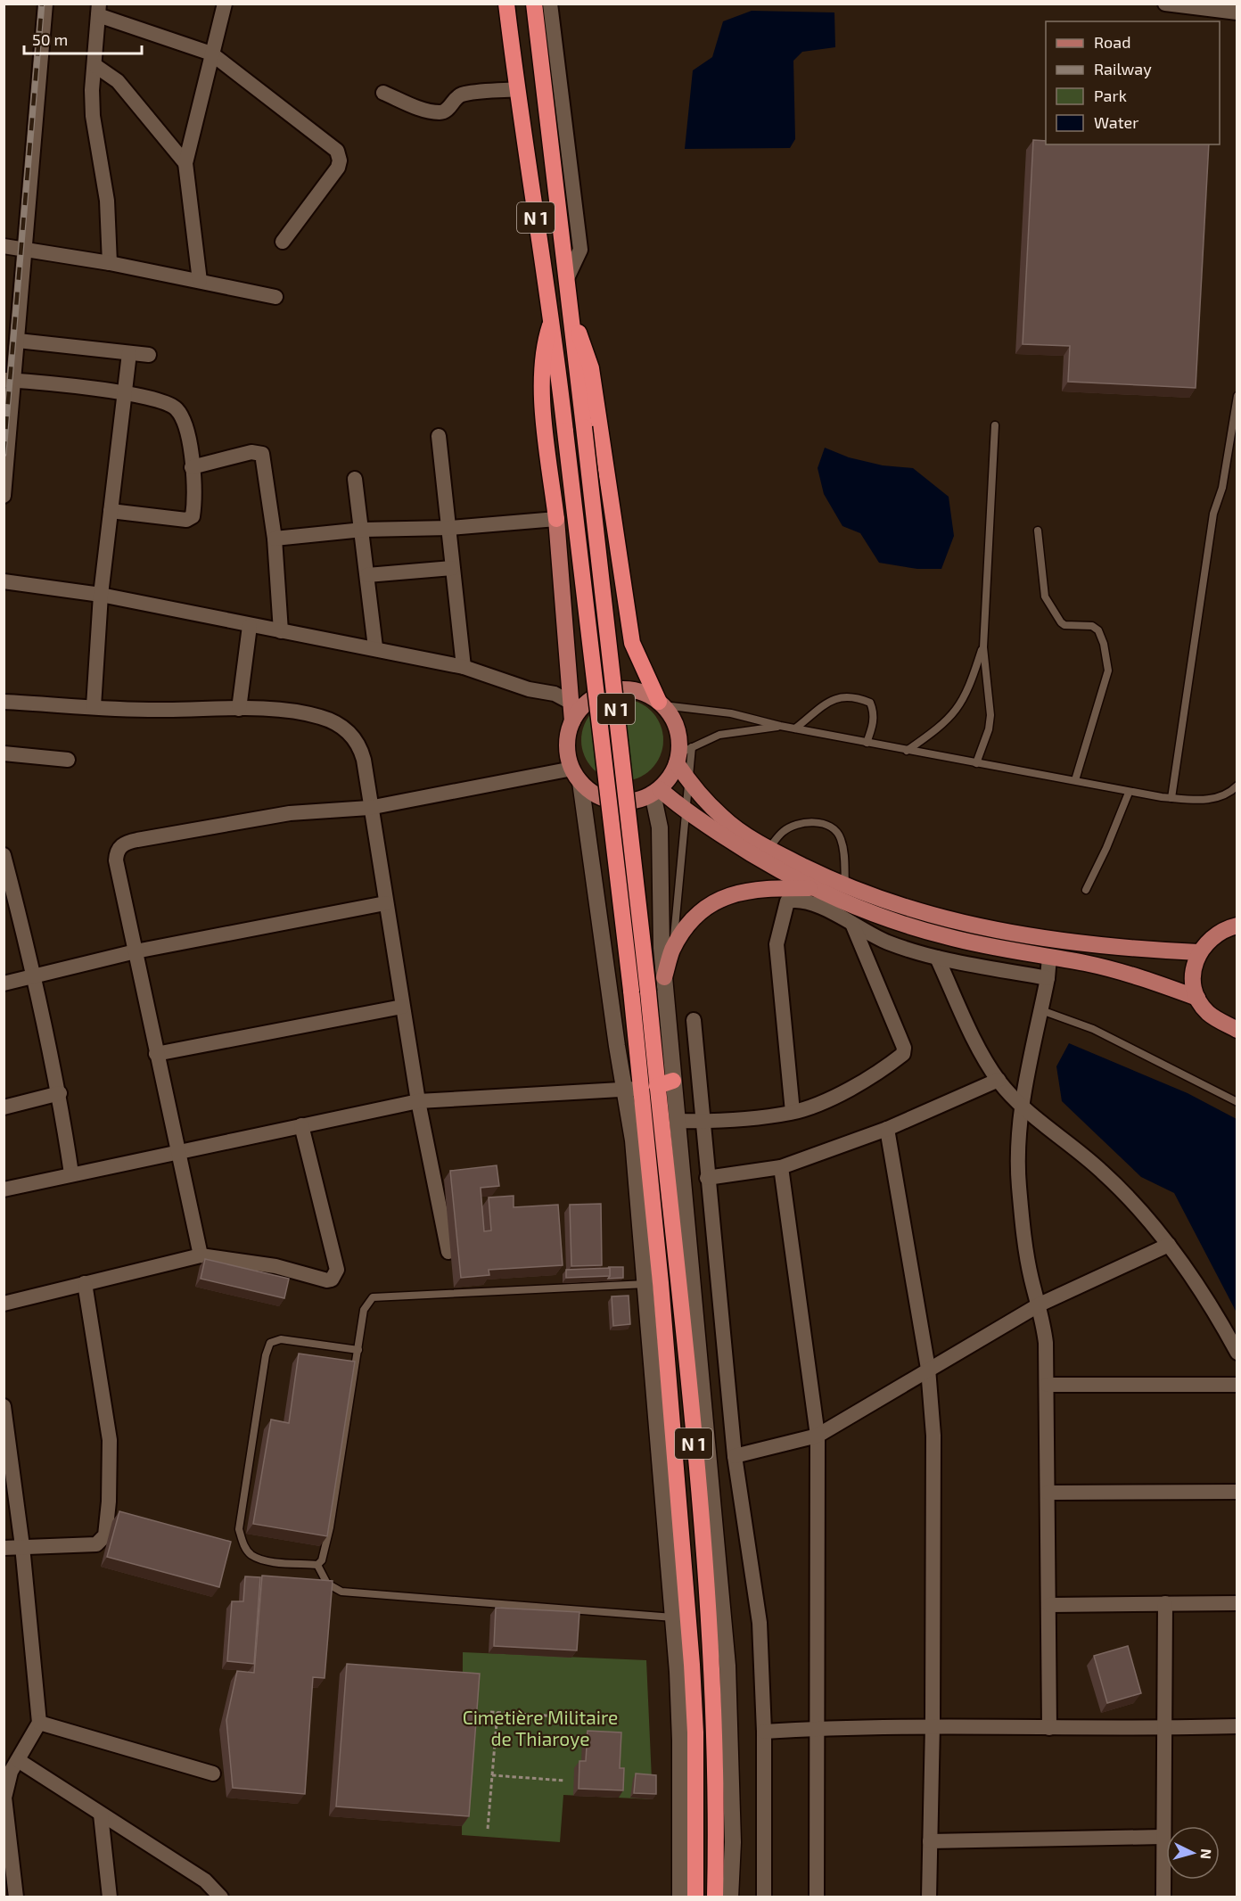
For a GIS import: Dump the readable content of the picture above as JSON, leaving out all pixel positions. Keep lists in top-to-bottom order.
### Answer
{
  "streets": {
    "highway": ["N 1"]
  },
  "parks": ["Cimetière Militaire de Thiaroye"],
  "legend": [
    "Road",
    "Railway",
    "Park",
    "Water"
  ],
  "scale_bar": "50 m",
  "north": "right"
}
